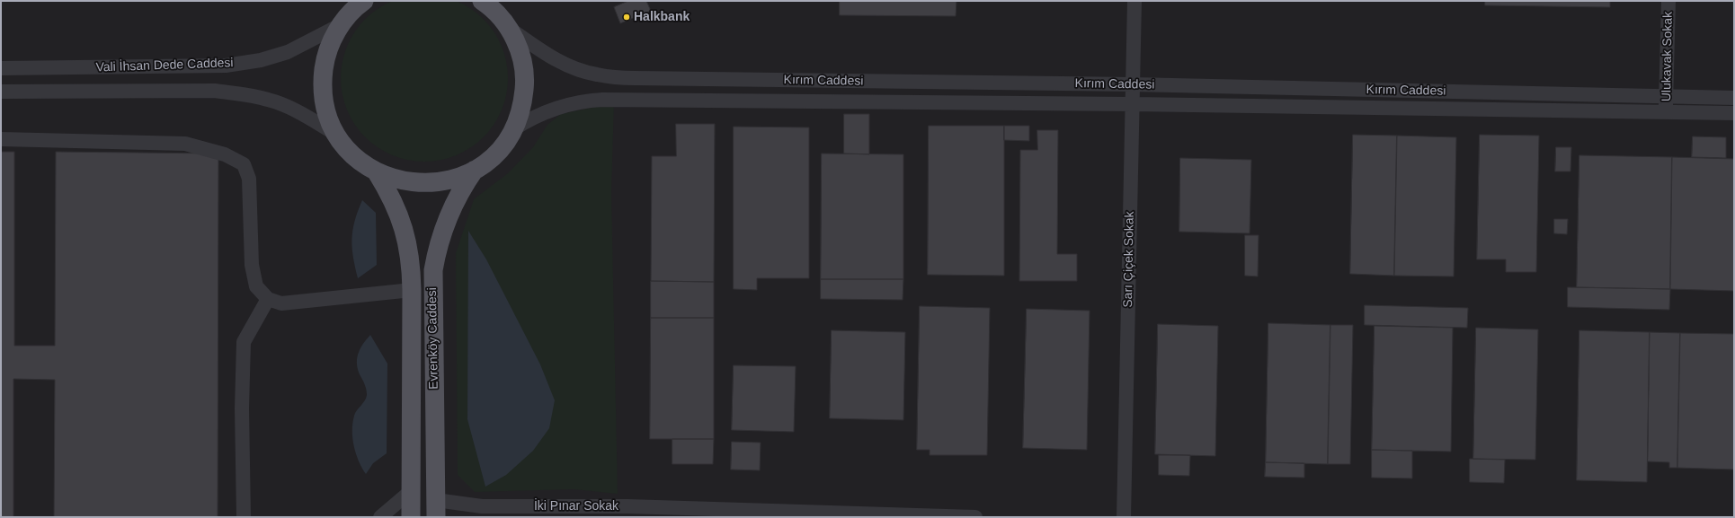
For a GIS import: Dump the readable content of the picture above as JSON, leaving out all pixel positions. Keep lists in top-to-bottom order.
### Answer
{
  "streets": {
    "main road": ["Evrenköy Caddesi"],
    "street": [
      "Ulukavak Sokak",
      "Vali İhsan Dede Caddesi",
      "Kırım Caddesi",
      "Sarı Çiçek Sokak",
      "İki Pınar Sokak"
    ]
  },
  "crossings": [
    ["Ulukavak Sokak", "Kırım Caddesi"],
    ["Kırım Caddesi", "Sarı Çiçek Sokak"],
    ["Evrenköy Caddesi", "İki Pınar Sokak"]
  ],
  "places": ["Halkbank"]
}
